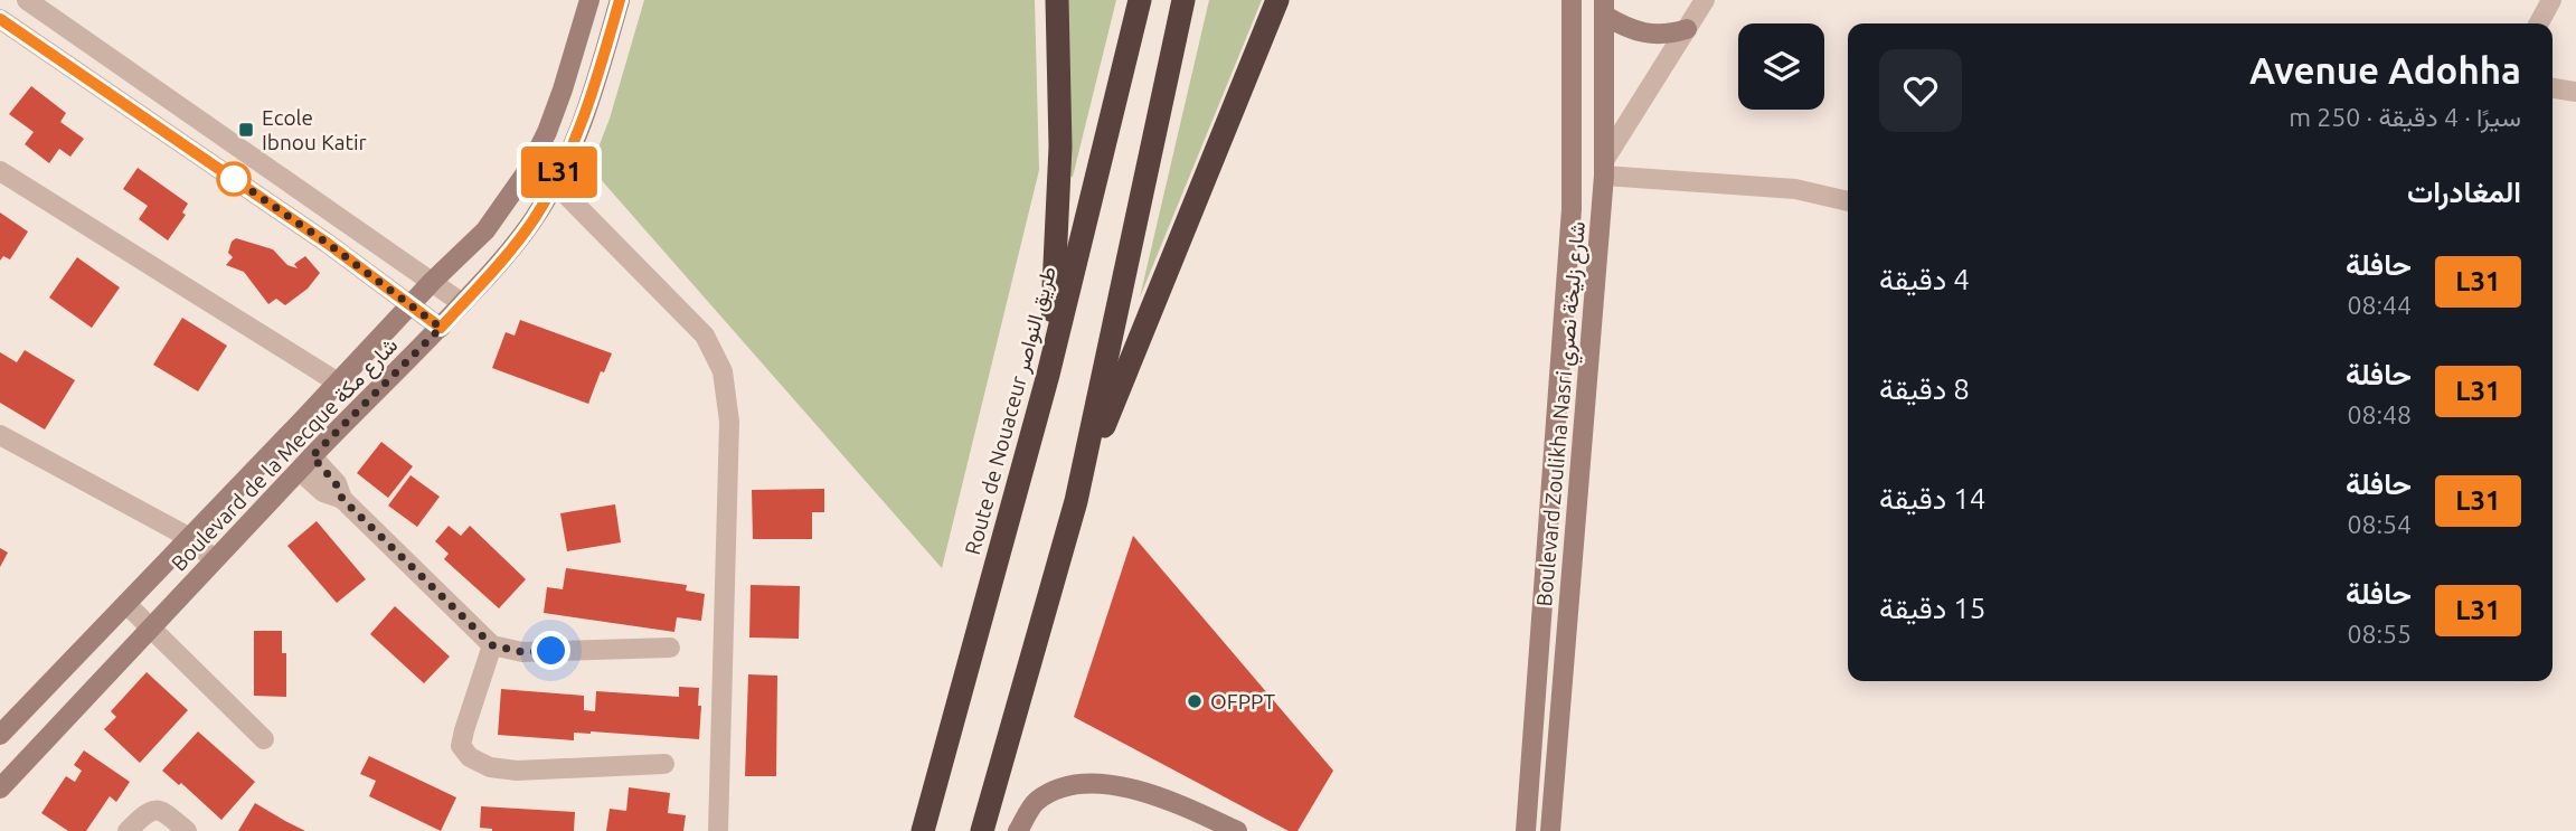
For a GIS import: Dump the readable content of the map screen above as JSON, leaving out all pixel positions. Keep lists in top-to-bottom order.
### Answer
{
  "streets": {
    "highway": ["Route de Nouaceur طريق النواصر"],
    "main road": ["Boulevard Zoulikha Nasri شارع زليخة نصري", "Boulevard de la Mecque شارع مكة"]
  },
  "places": {
    "transit": ["Ecole Ibnou Katir"],
    "other": ["OFPPT"]
  },
  "lines": ["bus line L31"],
  "page": {
    "on_map": "L31",
    "heading": [
      ["Avenue Adohha", "سيرًا · 4 دقيقة · 250 m"],
      "المغادرات"
    ],
    "list": [
      {
        "mark": "L31",
        "name": "حافلة",
        "note": "08:44",
        "value": "4 دقيقة"
      },
      {
        "mark": "L31",
        "name": "حافلة",
        "note": "08:48",
        "value": "8 دقيقة"
      },
      {
        "mark": "L31",
        "name": "حافلة",
        "note": "08:54",
        "value": "14 دقيقة"
      },
      {
        "mark": "L31",
        "name": "حافلة",
        "note": "08:55",
        "value": "15 دقيقة"
      }
    ]
  }
}
